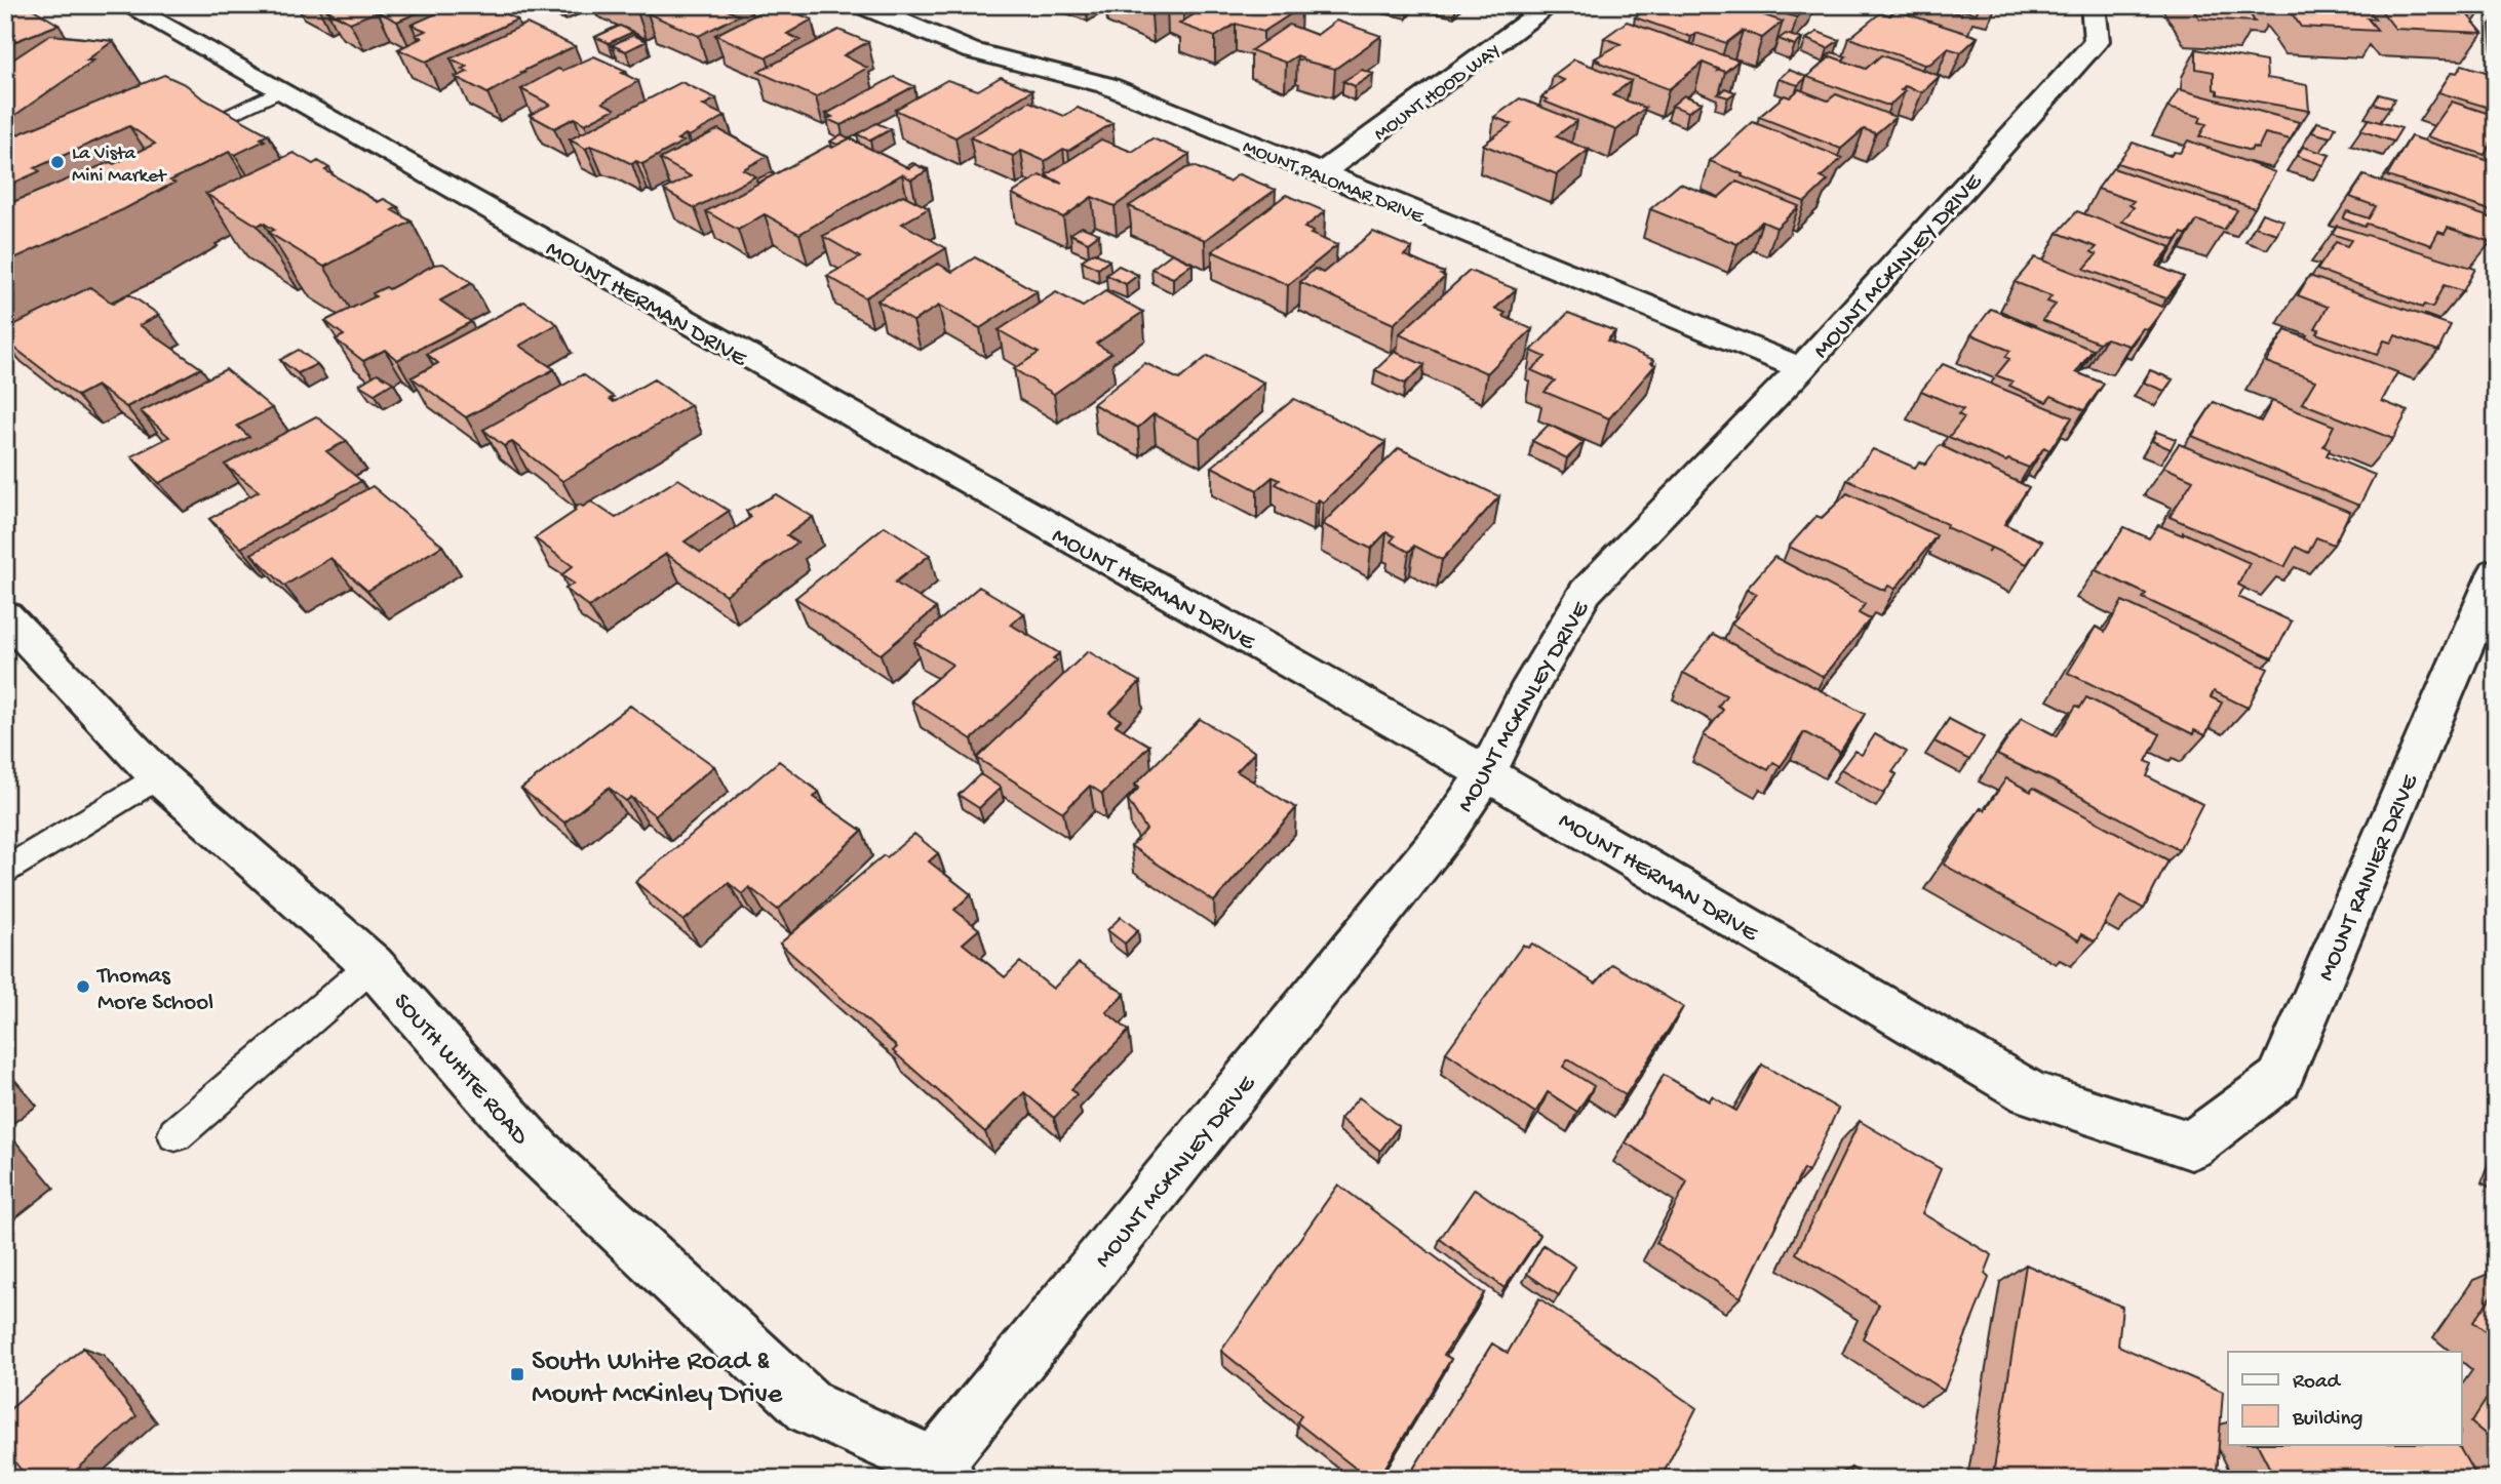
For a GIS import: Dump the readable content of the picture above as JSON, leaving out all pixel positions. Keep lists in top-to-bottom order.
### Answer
{
  "streets": {
    "street": [
      "MOUNT HOOD WAY",
      "MOUNT PALOMAR DRIVE",
      "MOUNT MCKINLEY DRIVE",
      "MOUNT HERMAN DRIVE",
      "MOUNT RAINIER DRIVE",
      "SOUTH WHITE ROAD"
    ]
  },
  "crossings": [
    ["MOUNT HOOD WAY", "MOUNT PALOMAR DRIVE"],
    ["MOUNT PALOMAR DRIVE", "MOUNT MCKINLEY DRIVE"],
    ["MOUNT MCKINLEY DRIVE", "MOUNT HERMAN DRIVE"],
    ["MOUNT MCKINLEY DRIVE", "SOUTH WHITE ROAD"],
    ["MOUNT HERMAN DRIVE", "MOUNT RAINIER DRIVE"]
  ],
  "places": {
    "other": ["La Vista Mini Market", "Thomas More School"],
    "transit": ["South White Road & Mount McKinley Drive"]
  },
  "legend": ["Road", "Building"]
}
